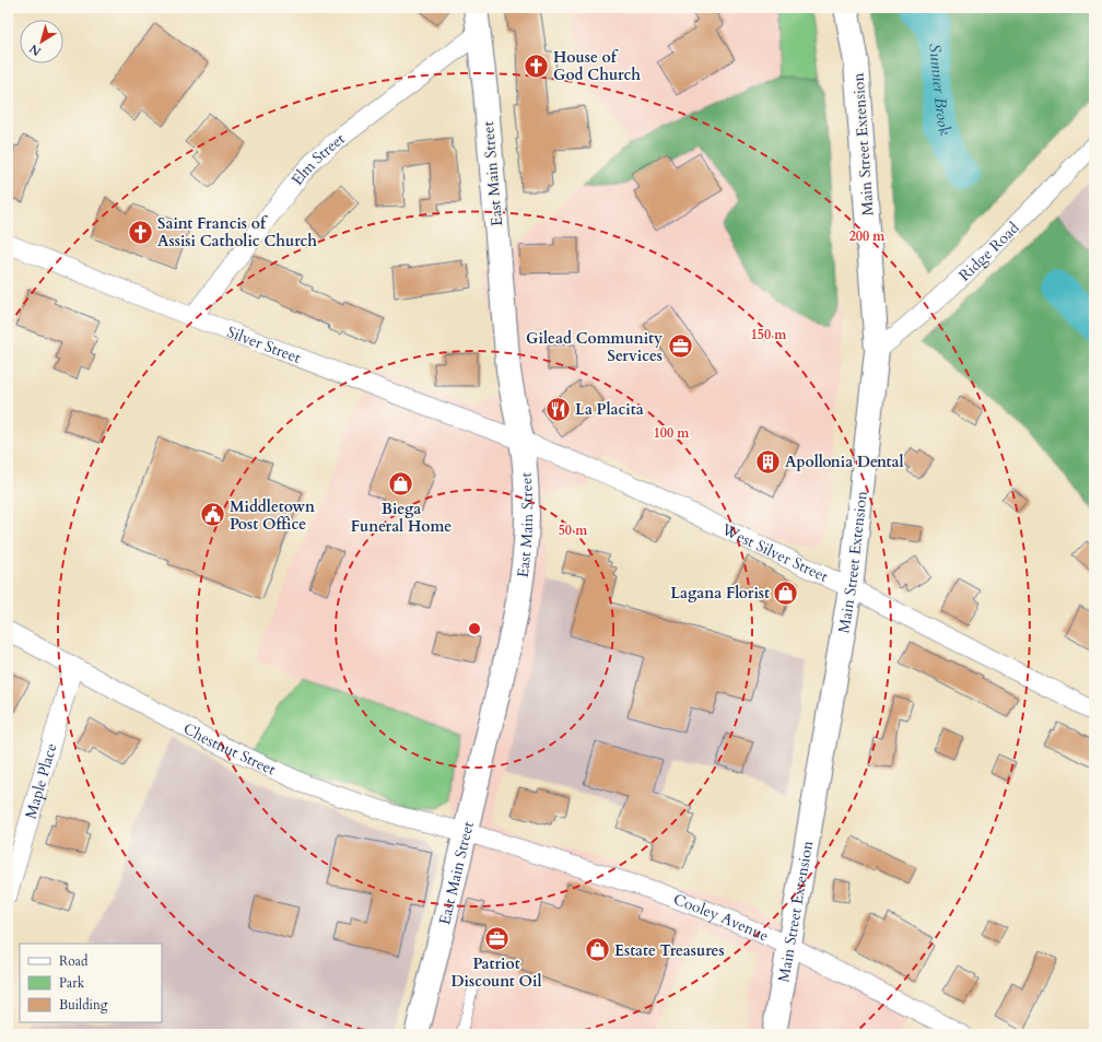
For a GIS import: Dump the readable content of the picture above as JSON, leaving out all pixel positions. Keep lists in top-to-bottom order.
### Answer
{
  "streets": {
    "main road": ["Main Street Extension", "East Main Street"],
    "street": [
      "Elm Street",
      "Ridge Road",
      "Silver Street",
      "West Silver Street",
      "Chestnut Street",
      "Maple Place",
      "Cooley Avenue"
    ]
  },
  "crossings": [
    ["Main Street Extension", "Ridge Road"],
    ["Main Street Extension", "West Silver Street"],
    ["Main Street Extension", "Cooley Avenue"],
    ["Elm Street", "East Main Street"],
    ["Elm Street", "Silver Street"],
    ["East Main Street", "Silver Street"],
    ["East Main Street", "West Silver Street"],
    ["East Main Street", "Chestnut Street"],
    ["East Main Street", "Cooley Avenue"],
    ["Silver Street", "West Silver Street"],
    ["Chestnut Street", "Maple Place"],
    ["Chestnut Street", "Cooley Avenue"]
  ],
  "water": ["Sumner Brook"],
  "places": {
    "church": ["House of God Church", "Saint Francis of Assisi Catholic Church"],
    "office": ["Gilead Community Services", "Patriot Discount Oil"],
    "restaurant": ["La Placita"],
    "building": ["Apollonia Dental"],
    "shop": ["Biega Funeral Home", "Lagana Florist", "Estate Treasures"],
    "public building": ["Middletown Post Office"]
  },
  "legend": ["Road", "Park", "Building"],
  "north": "bottom left",
  "rings": [
    "200 m",
    "150 m",
    "100 m",
    "50 m"
  ]
}
